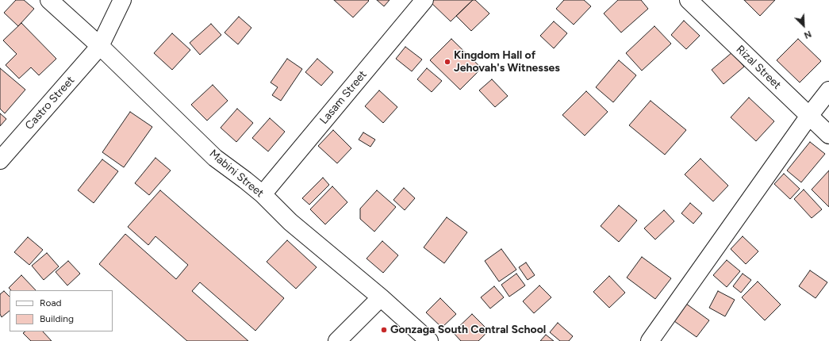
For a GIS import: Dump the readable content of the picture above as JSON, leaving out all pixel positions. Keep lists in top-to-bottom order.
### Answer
{
  "streets": {
    "street": [
      "Rizal Street",
      "Lasam Street",
      "Castro Street",
      "Mabini Street"
    ]
  },
  "crossings": [
    ["Lasam Street", "Mabini Street"],
    ["Castro Street", "Mabini Street"]
  ],
  "places": ["Kingdom Hall of Jehovah's Witnesses", "Gonzaga South Central School"],
  "legend": ["Road", "Building"],
  "north": "bottom right"
}
